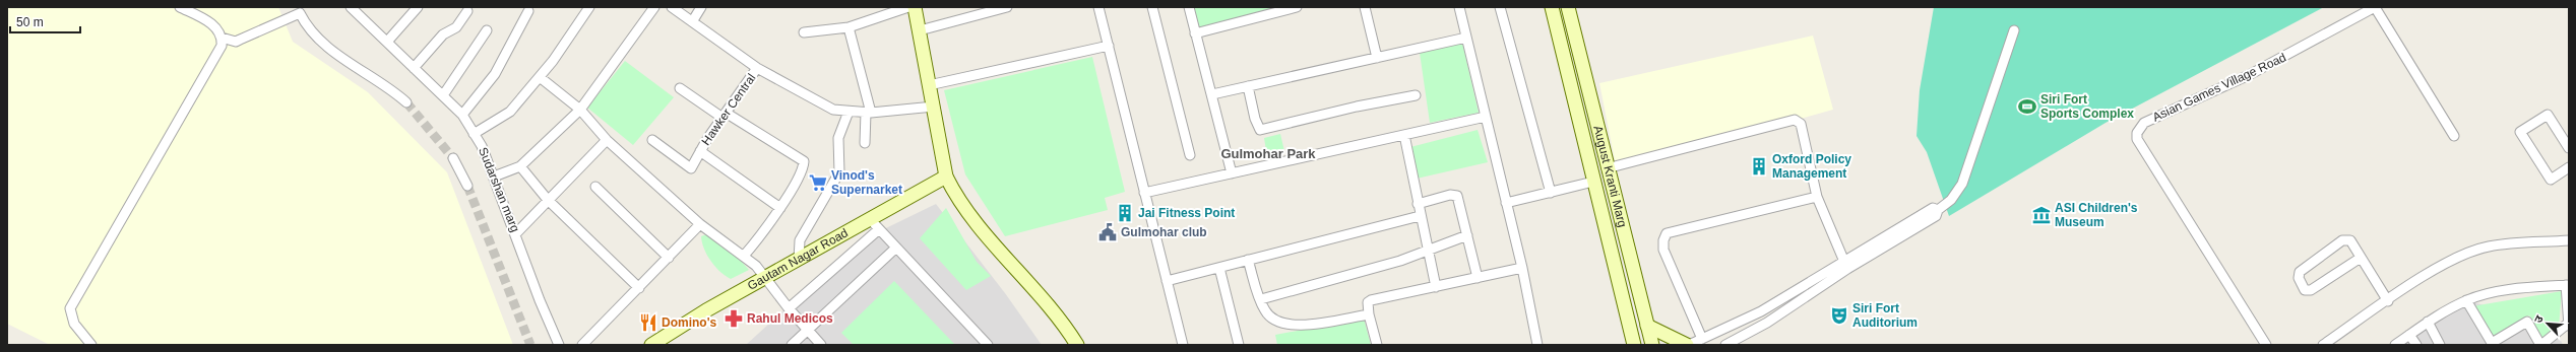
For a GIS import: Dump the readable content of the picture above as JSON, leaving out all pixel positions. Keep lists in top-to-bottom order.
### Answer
{
  "streets": {
    "main road": ["August Kranti Marg", "Gautam Nagar Road"],
    "street": ["Asian Games Village Road", "Hawker Central", "Sudarshan marg"]
  },
  "districts": ["Gulmohar Park"],
  "places": {
    "sports": ["Siri Fort Sports Complex"],
    "building": ["Oxford Policy Management", "Jai Fitness Point"],
    "supermarket": ["Vinod's Supernarket"],
    "museum": ["ASI Children's Museum"],
    "public building": ["Gulmohar club"],
    "theatre": ["Siri Fort Auditorium"],
    "pharmacy": ["Rahul Medicos"],
    "restaurant": ["Domino's"]
  },
  "scale_bar": "50 m",
  "north": "top left"
}
